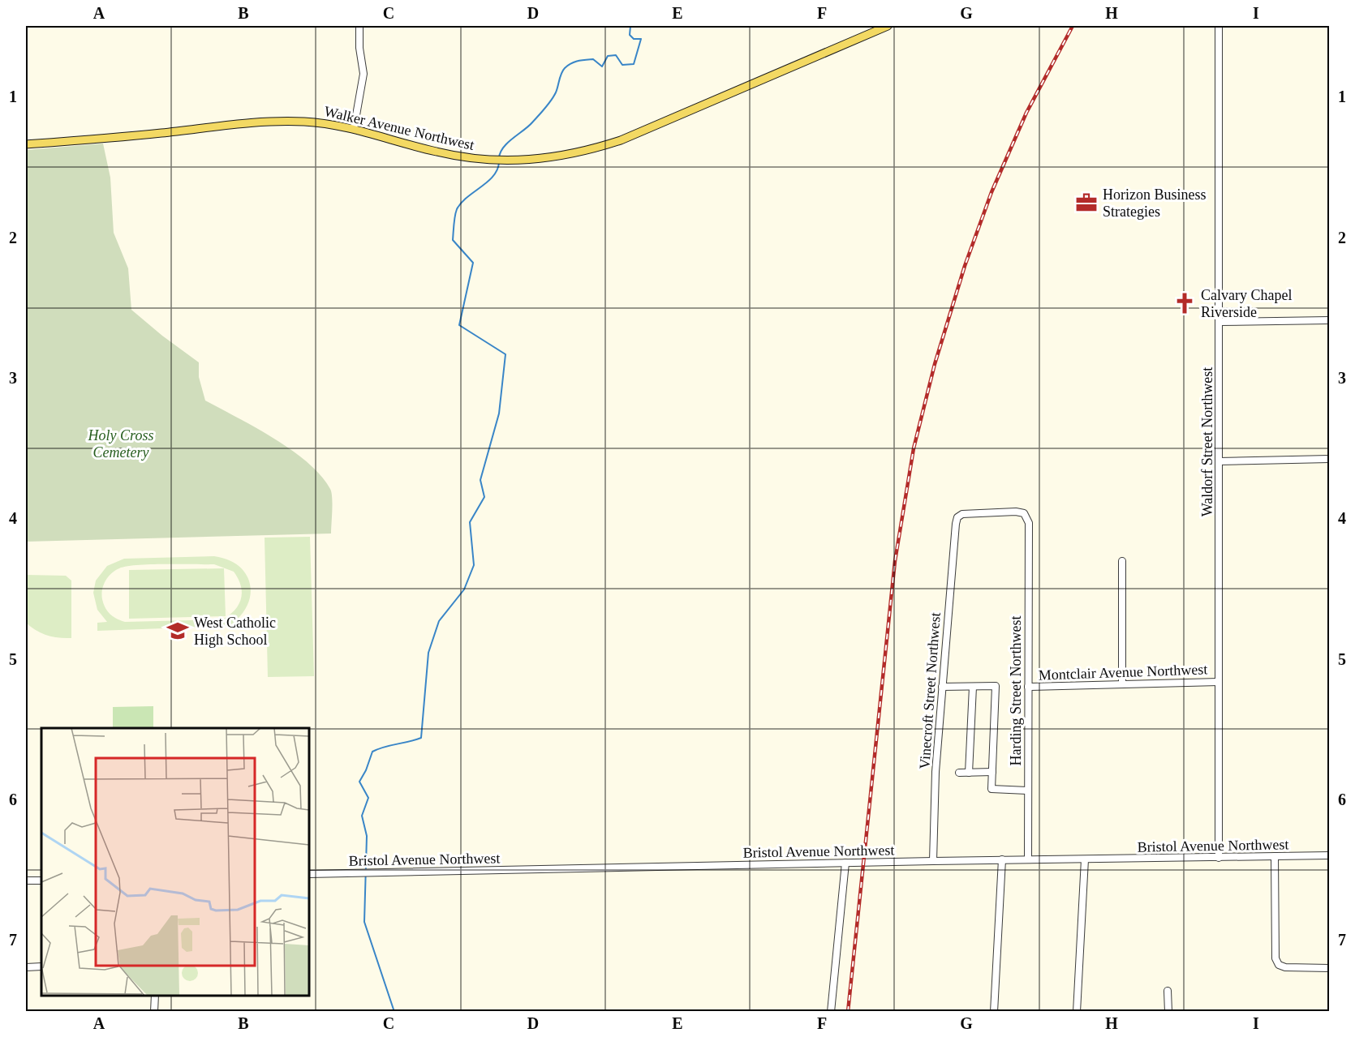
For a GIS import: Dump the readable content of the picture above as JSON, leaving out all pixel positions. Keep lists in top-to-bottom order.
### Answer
{
  "streets": {
    "main road": ["Walker Avenue Northwest"],
    "street": [
      "Waldorf Street Northwest",
      "Montclair Avenue Northwest",
      "Vinecroft Street Northwest",
      "Harding Street Northwest",
      "Bristol Avenue Northwest"
    ]
  },
  "crossings": [
    ["Waldorf Street Northwest", "Montclair Avenue Northwest"],
    ["Waldorf Street Northwest", "Bristol Avenue Northwest"],
    ["Montclair Avenue Northwest", "Harding Street Northwest"],
    ["Vinecroft Street Northwest", "Harding Street Northwest"],
    ["Vinecroft Street Northwest", "Bristol Avenue Northwest"],
    ["Harding Street Northwest", "Bristol Avenue Northwest"]
  ],
  "parks": ["Holy Cross Cemetery"],
  "places": {
    "office": ["Horizon Business Strategies"],
    "church": ["Calvary Chapel Riverside"],
    "school or university": ["West Catholic High School"]
  },
  "grid": {
    "columns": [
      "A",
      "B",
      "C",
      "D",
      "E",
      "F",
      "G",
      "H",
      "I"
    ],
    "rows": [
      "1",
      "2",
      "3",
      "4",
      "5",
      "6",
      "7"
    ]
  }
}
